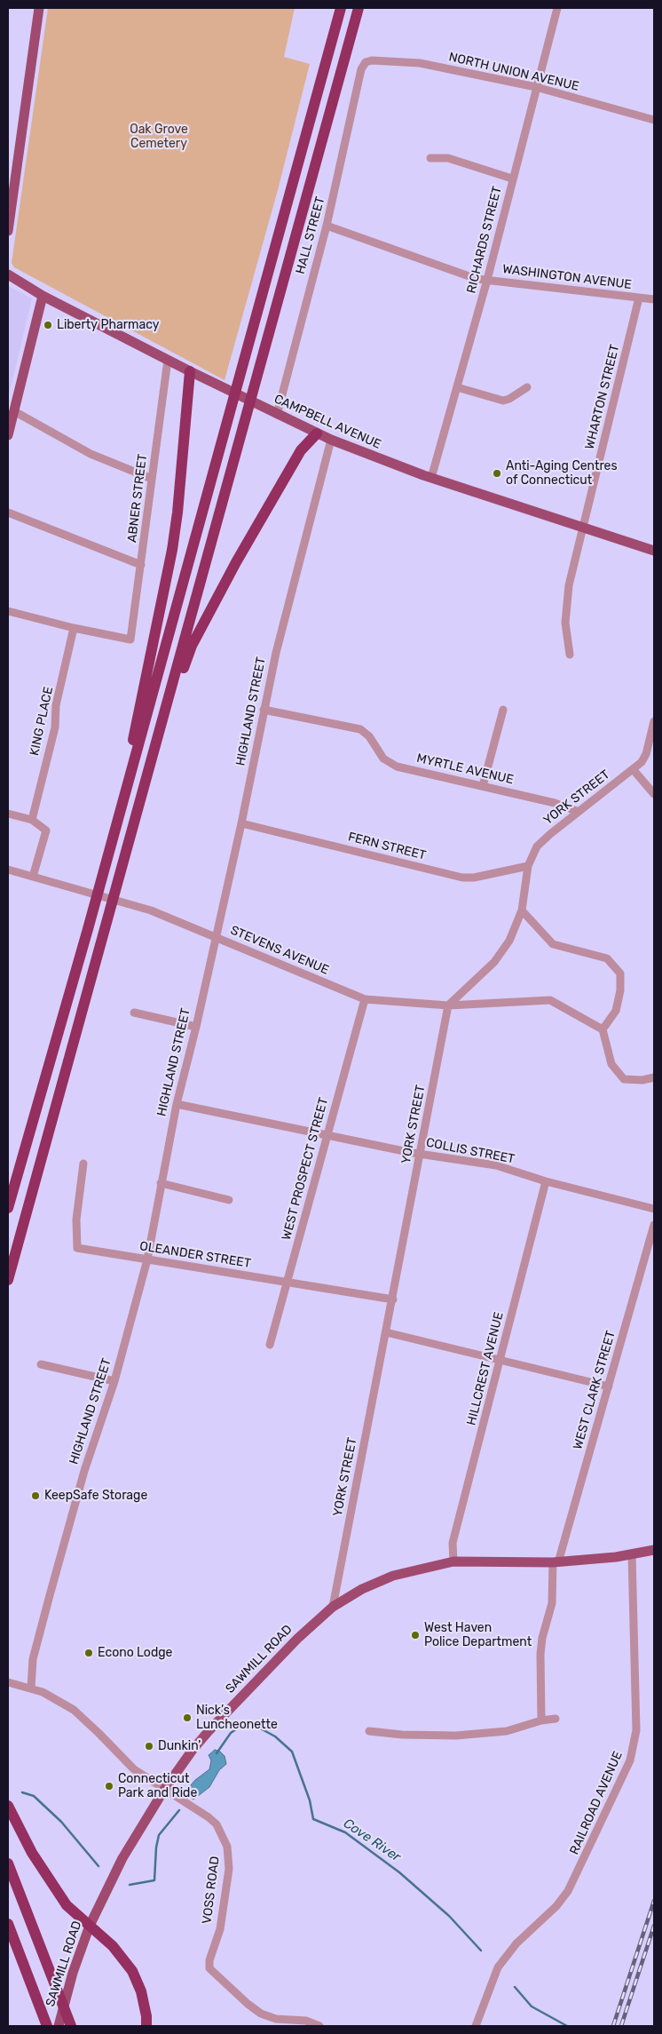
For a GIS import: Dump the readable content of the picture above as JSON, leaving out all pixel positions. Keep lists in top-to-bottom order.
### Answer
{
  "streets": {
    "main road": ["CAMPBELL AVENUE", "SAWMILL ROAD"],
    "street": [
      "NORTH UNION AVENUE",
      "HALL STREET",
      "RICHARDS STREET",
      "WASHINGTON AVENUE",
      "WHARTON STREET",
      "ABNER STREET",
      "HIGHLAND STREET",
      "KING PLACE",
      "MYRTLE AVENUE",
      "YORK STREET",
      "FERN STREET",
      "STEVENS AVENUE",
      "COLLIS STREET",
      "WEST PROSPECT STREET",
      "OLEANDER STREET",
      "HILLCREST AVENUE",
      "WEST CLARK STREET",
      "RAILROAD AVENUE",
      "VOSS ROAD"
    ]
  },
  "crossings": [
    ["NORTH UNION AVENUE", "HALL STREET"],
    ["NORTH UNION AVENUE", "RICHARDS STREET"],
    ["HALL STREET", "WASHINGTON AVENUE"],
    ["HALL STREET", "CAMPBELL AVENUE"],
    ["RICHARDS STREET", "WASHINGTON AVENUE"],
    ["RICHARDS STREET", "CAMPBELL AVENUE"],
    ["WASHINGTON AVENUE", "WHARTON STREET"],
    ["WHARTON STREET", "CAMPBELL AVENUE"],
    ["CAMPBELL AVENUE", "ABNER STREET"],
    ["CAMPBELL AVENUE", "HIGHLAND STREET"],
    ["ABNER STREET", "KING PLACE"],
    ["HIGHLAND STREET", "MYRTLE AVENUE"],
    ["HIGHLAND STREET", "FERN STREET"],
    ["HIGHLAND STREET", "STEVENS AVENUE"],
    ["HIGHLAND STREET", "COLLIS STREET"],
    ["HIGHLAND STREET", "OLEANDER STREET"],
    ["HIGHLAND STREET", "VOSS ROAD"],
    ["MYRTLE AVENUE", "YORK STREET"],
    ["YORK STREET", "FERN STREET"],
    ["YORK STREET", "STEVENS AVENUE"],
    ["YORK STREET", "COLLIS STREET"],
    ["YORK STREET", "OLEANDER STREET"],
    ["YORK STREET", "SAWMILL ROAD"],
    ["STEVENS AVENUE", "WEST PROSPECT STREET"],
    ["COLLIS STREET", "WEST PROSPECT STREET"],
    ["COLLIS STREET", "HILLCREST AVENUE"],
    ["WEST PROSPECT STREET", "OLEANDER STREET"],
    ["HILLCREST AVENUE", "SAWMILL ROAD"],
    ["WEST CLARK STREET", "SAWMILL ROAD"],
    ["SAWMILL ROAD", "RAILROAD AVENUE"],
    ["SAWMILL ROAD", "VOSS ROAD"]
  ],
  "water": ["Cove River"],
  "parks": ["Oak Grove Cemetery"],
  "places": [
    "Liberty Pharmacy",
    "Anti-Aging Centres of Connecticut",
    "KeepSafe Storage",
    "West Haven Police Department",
    "Econo Lodge",
    "Nick’s Luncheonette",
    "Dunkin'",
    "Connecticut Park and Ride"
  ]
}
